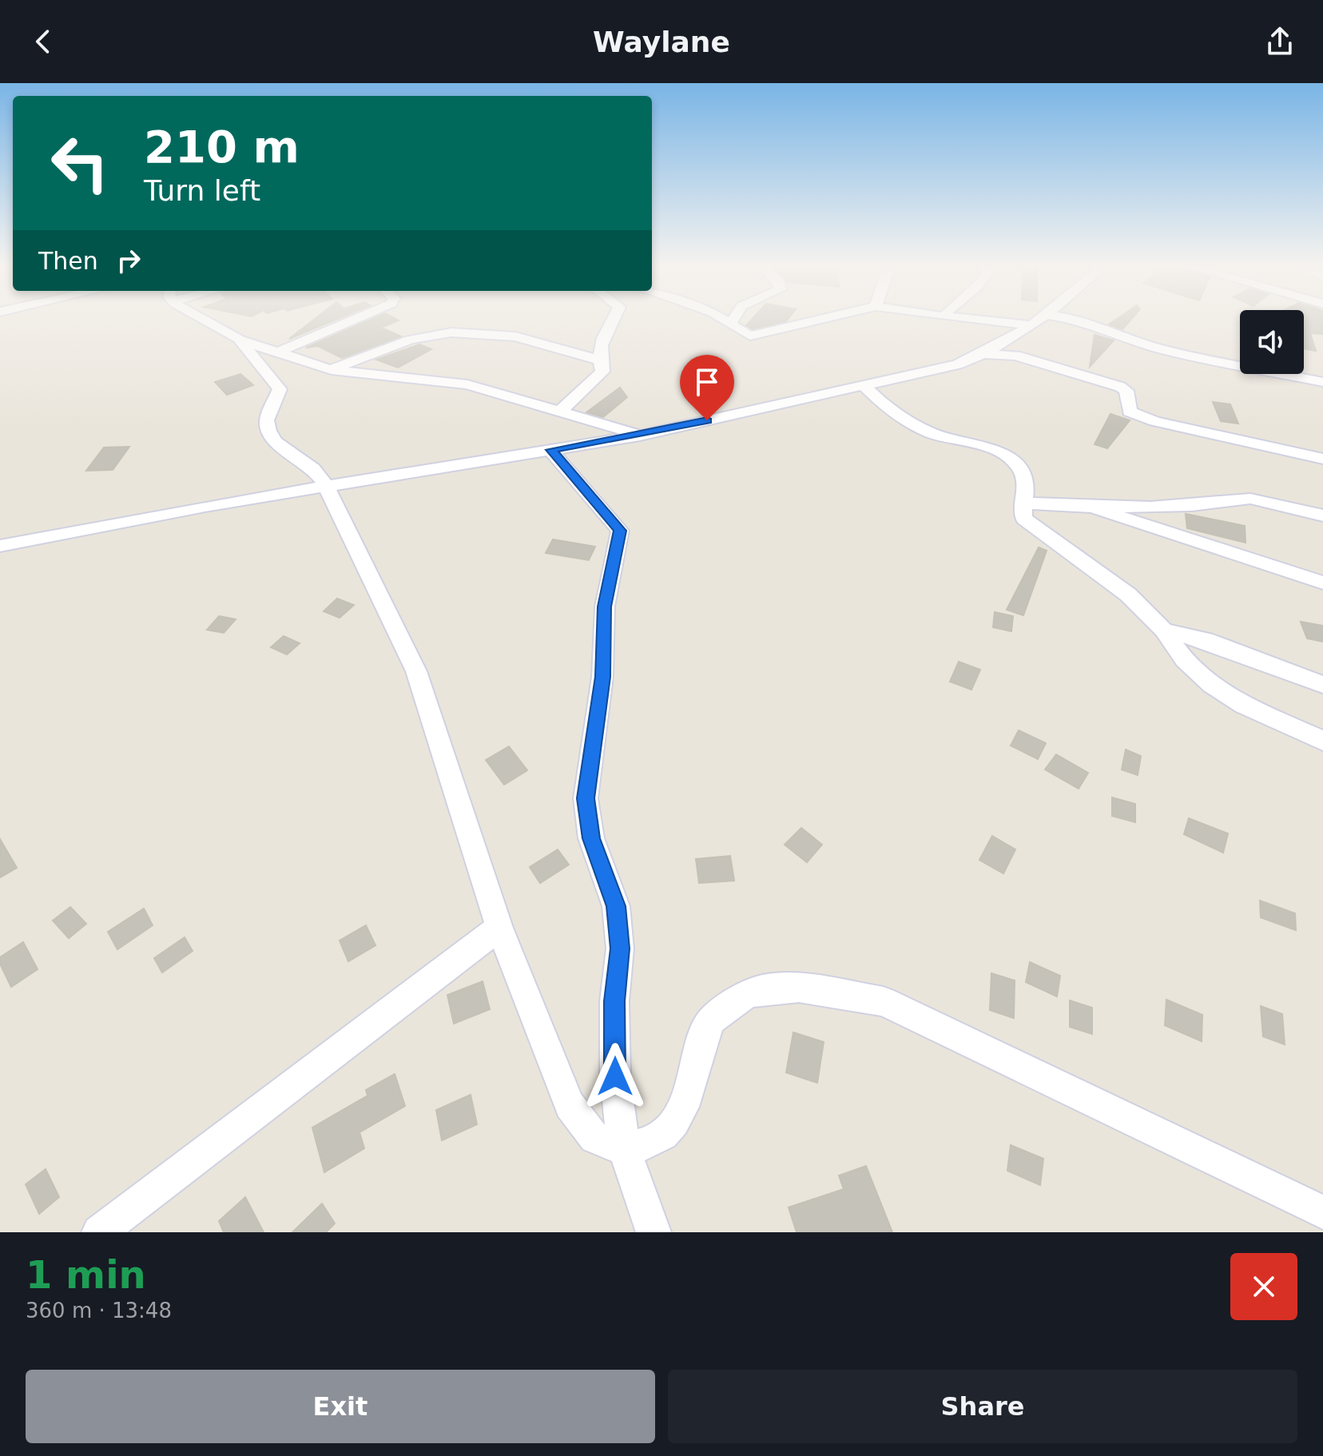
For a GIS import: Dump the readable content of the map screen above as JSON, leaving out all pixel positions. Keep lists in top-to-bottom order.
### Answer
{
  "page": {
    "header": "Waylane",
    "turn": ["210 m", "Turn left"],
    "then": "Then",
    "heading": ["1 min", "360 m · 13:48"],
    "buttons": ["Exit", "Share"]
  }
}
